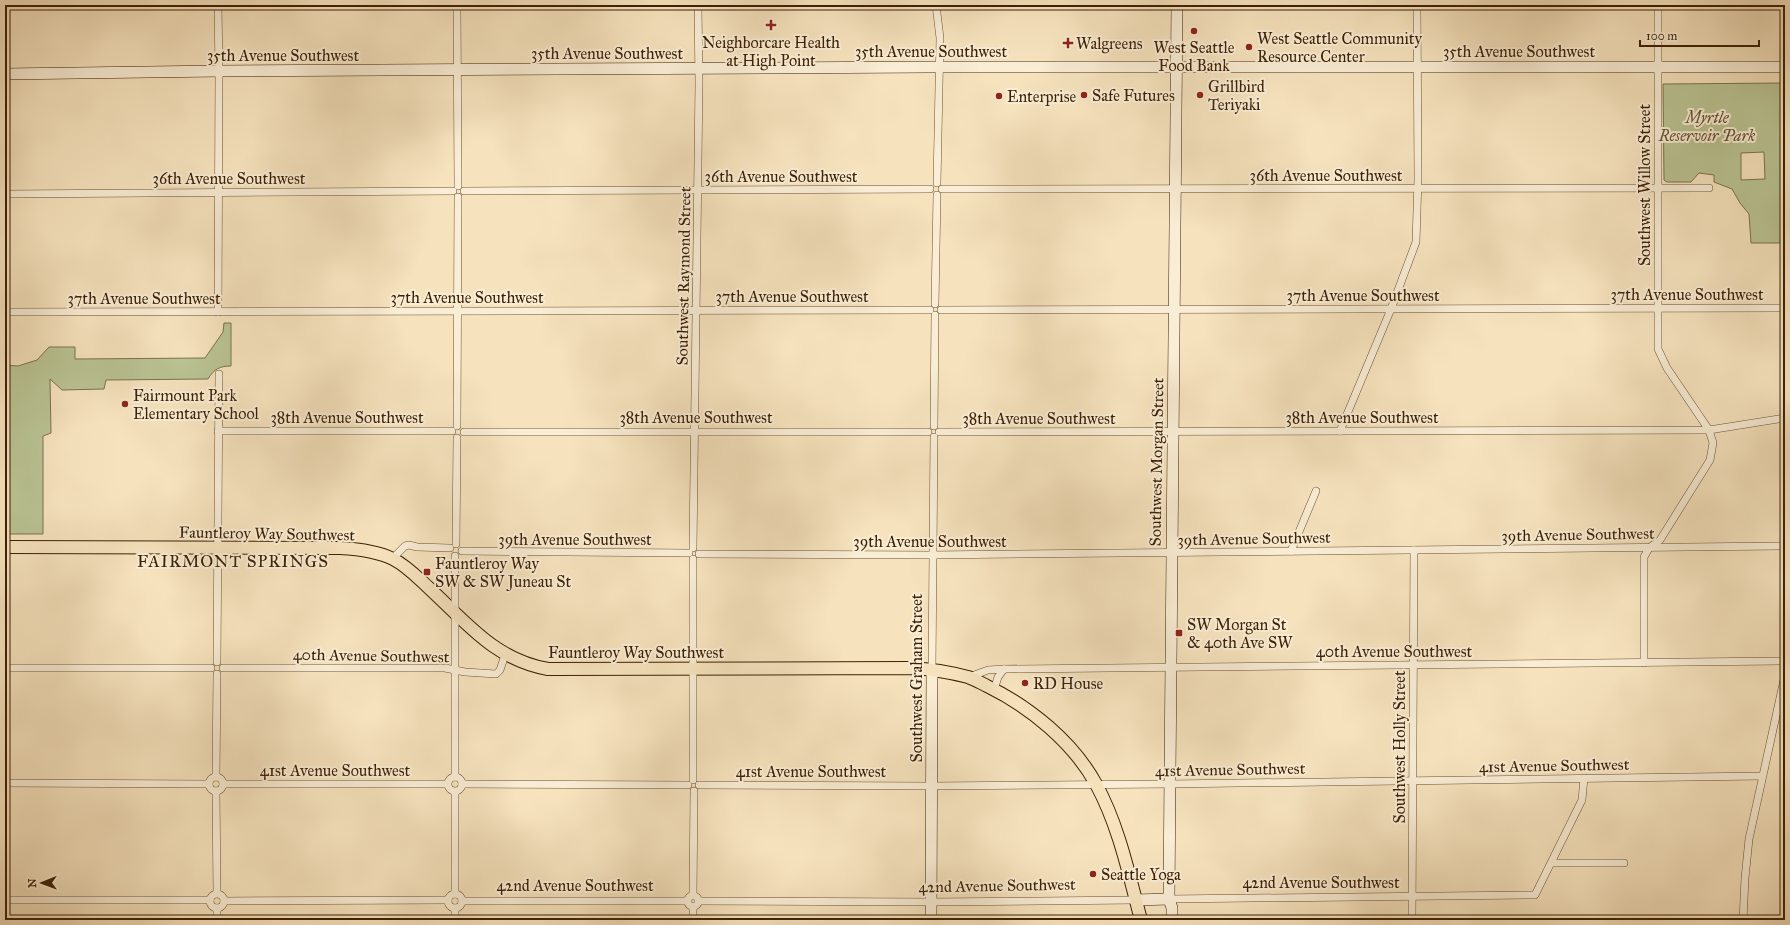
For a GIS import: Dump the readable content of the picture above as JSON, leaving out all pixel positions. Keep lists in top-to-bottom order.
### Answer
{
  "streets": {
    "main road": [
      "35th Avenue Southwest",
      "Southwest Morgan Street",
      "Fauntleroy Way Southwest",
      "Southwest Graham Street",
      "42nd Avenue Southwest"
    ],
    "street": [
      "36th Avenue Southwest",
      "Southwest Willow Street",
      "Southwest Raymond Street",
      "37th Avenue Southwest",
      "38th Avenue Southwest",
      "39th Avenue Southwest",
      "40th Avenue Southwest",
      "Southwest Holly Street",
      "41st Avenue Southwest"
    ]
  },
  "crossings": [
    ["35th Avenue Southwest", "Southwest Willow Street"],
    ["35th Avenue Southwest", "Southwest Raymond Street"],
    ["35th Avenue Southwest", "Southwest Morgan Street"],
    ["36th Avenue Southwest", "Southwest Willow Street"],
    ["36th Avenue Southwest", "Southwest Raymond Street"],
    ["36th Avenue Southwest", "Southwest Morgan Street"],
    ["36th Avenue Southwest", "Southwest Graham Street"],
    ["Southwest Willow Street", "37th Avenue Southwest"],
    ["Southwest Willow Street", "38th Avenue Southwest"],
    ["Southwest Willow Street", "39th Avenue Southwest"],
    ["Southwest Willow Street", "40th Avenue Southwest"],
    ["Southwest Raymond Street", "37th Avenue Southwest"],
    ["Southwest Raymond Street", "38th Avenue Southwest"],
    ["Southwest Raymond Street", "Fauntleroy Way Southwest"],
    ["Southwest Raymond Street", "39th Avenue Southwest"],
    ["Southwest Raymond Street", "41st Avenue Southwest"],
    ["37th Avenue Southwest", "Southwest Morgan Street"],
    ["37th Avenue Southwest", "Southwest Graham Street"],
    ["38th Avenue Southwest", "Southwest Morgan Street"],
    ["38th Avenue Southwest", "Southwest Graham Street"],
    ["Southwest Morgan Street", "39th Avenue Southwest"],
    ["Southwest Morgan Street", "40th Avenue Southwest"],
    ["Southwest Morgan Street", "41st Avenue Southwest"],
    ["Southwest Morgan Street", "42nd Avenue Southwest"],
    ["Fauntleroy Way Southwest", "40th Avenue Southwest"],
    ["Fauntleroy Way Southwest", "Southwest Graham Street"],
    ["Fauntleroy Way Southwest", "41st Avenue Southwest"],
    ["Fauntleroy Way Southwest", "42nd Avenue Southwest"],
    ["39th Avenue Southwest", "Southwest Graham Street"],
    ["39th Avenue Southwest", "Southwest Holly Street"],
    ["40th Avenue Southwest", "Southwest Holly Street"],
    ["Southwest Graham Street", "41st Avenue Southwest"],
    ["Southwest Graham Street", "42nd Avenue Southwest"],
    ["Southwest Holly Street", "41st Avenue Southwest"],
    ["Southwest Holly Street", "42nd Avenue Southwest"]
  ],
  "districts": ["FAIRMONT SPRINGS"],
  "parks": ["Myrtle Reservoir Park"],
  "places": {
    "health": ["Neighborcare Health at High Point", "Walgreens"],
    "other": [
      "West Seattle Food Bank",
      "West Seattle Community Resource Center",
      "Safe Futures",
      "Grillbird Teriyaki",
      "Enterprise",
      "Fairmount Park Elementary School",
      "RD House",
      "Seattle Yoga"
    ],
    "transit": ["Fauntleroy Way SW & SW Juneau St", "SW Morgan St & 40th Ave SW"]
  },
  "scale_bar": "100 m",
  "north": "left"
}
